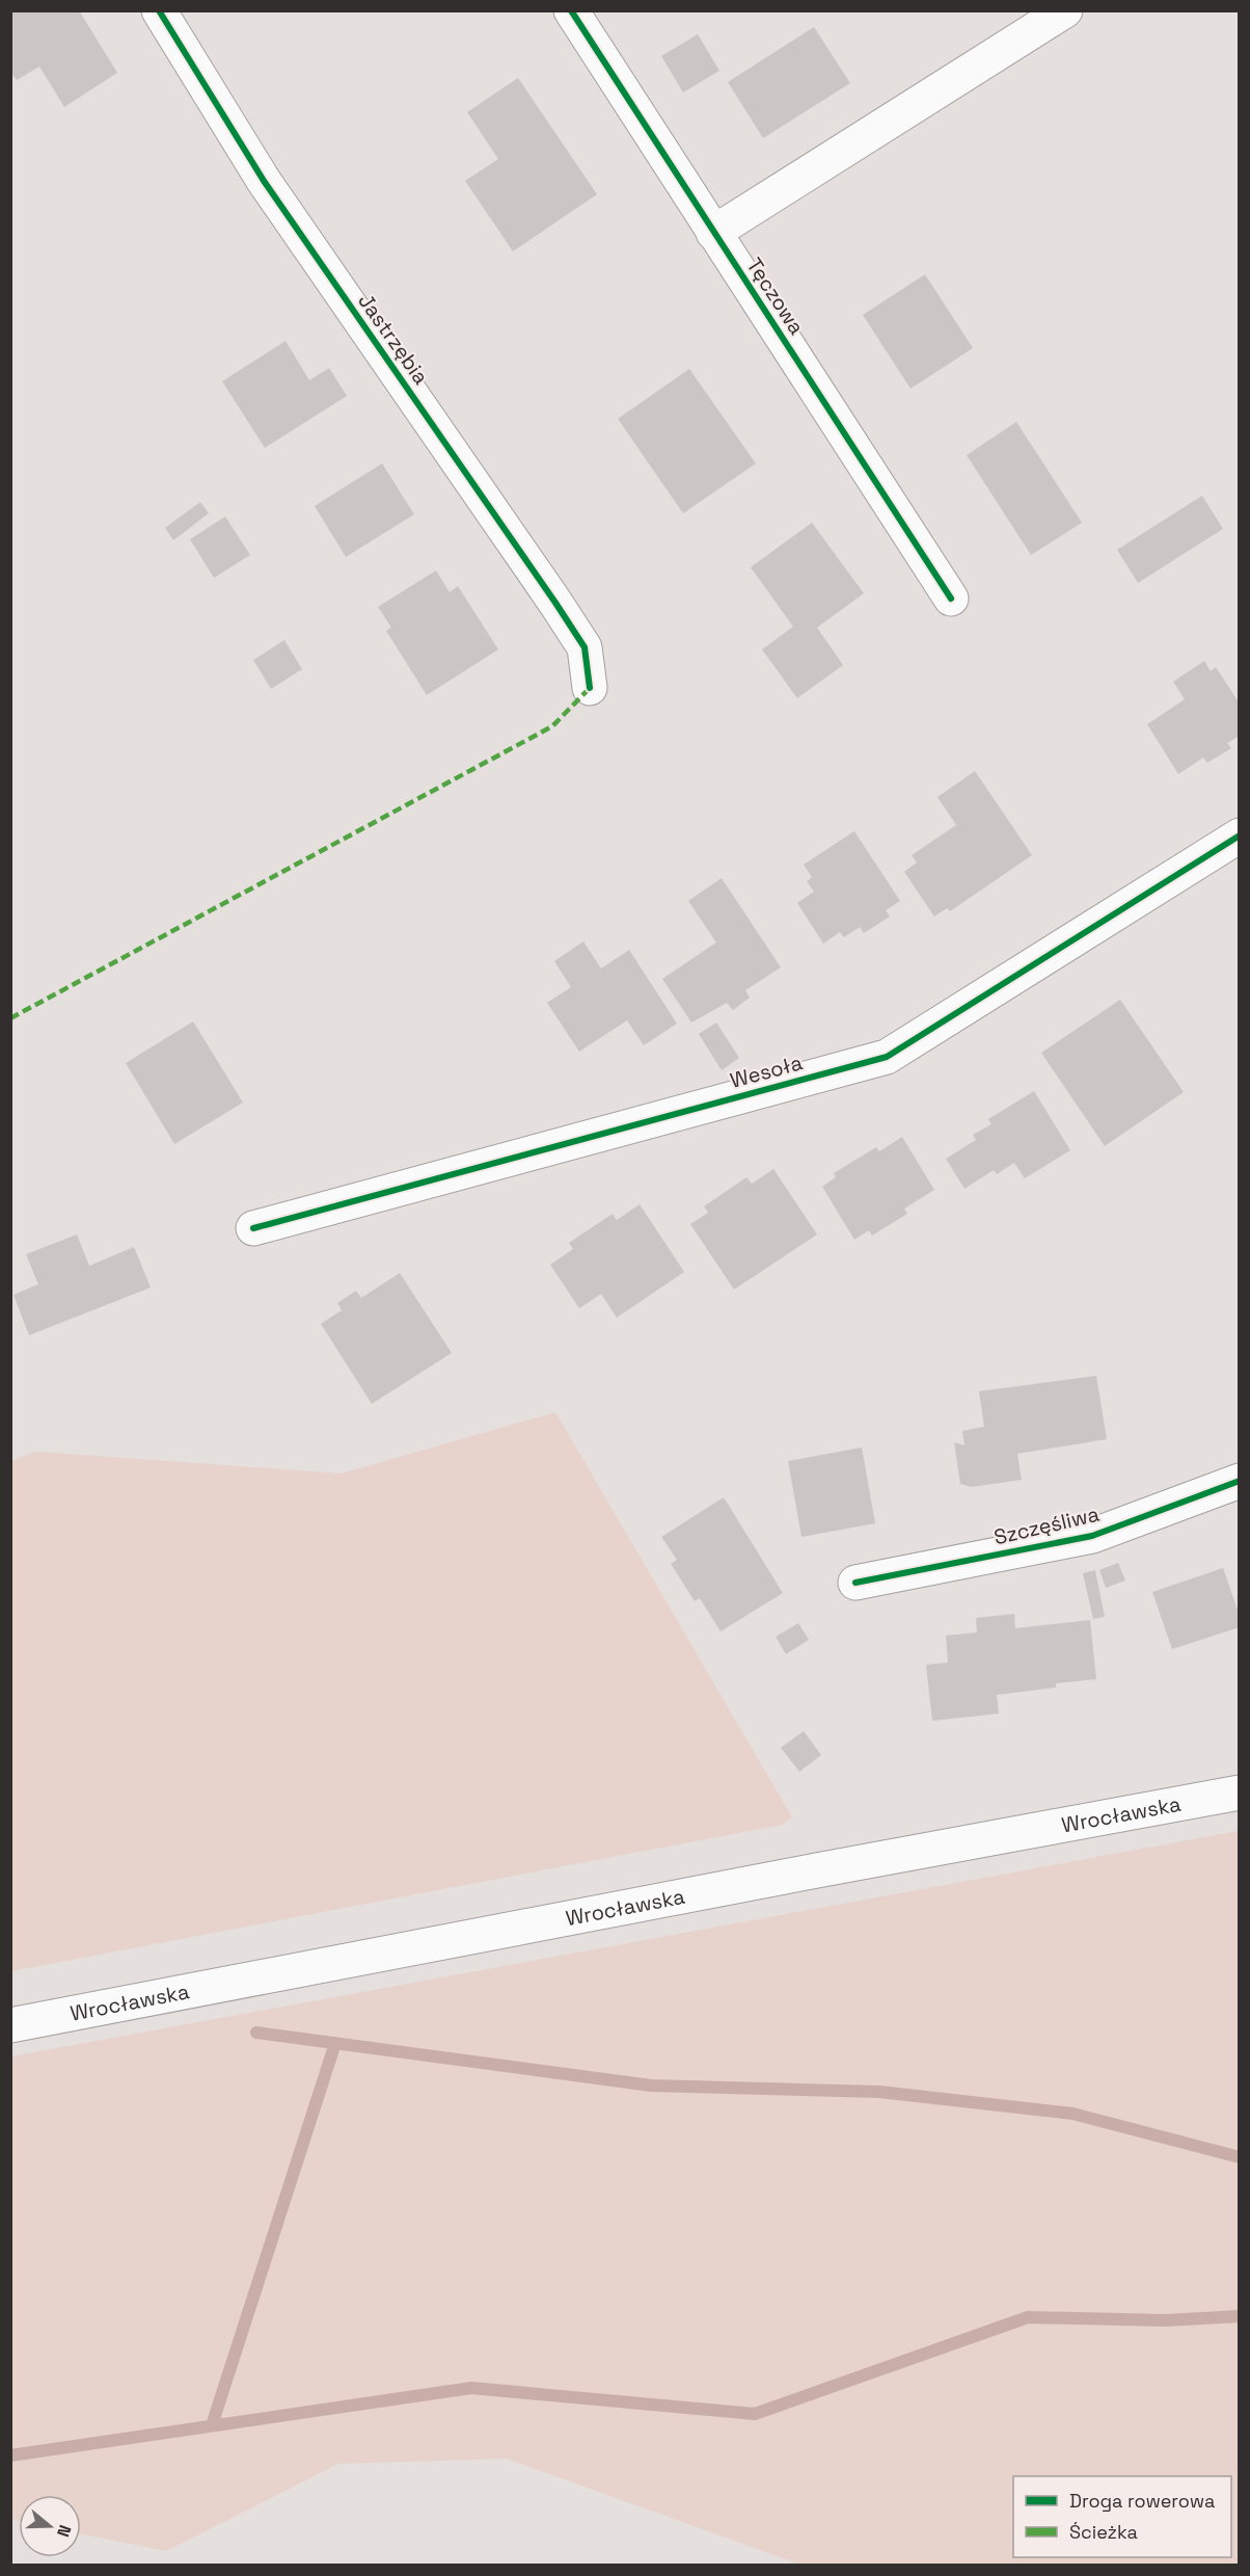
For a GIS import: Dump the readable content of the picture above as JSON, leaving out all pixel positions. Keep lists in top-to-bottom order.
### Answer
{
  "streets": {
    "street": [
      "Tęczowa",
      "Jastrzębia",
      "Wesoła",
      "Szczęśliwa",
      "Wrocławska"
    ]
  },
  "legend": ["Droga rowerowa", "Ścieżka"],
  "north": "right"
}
